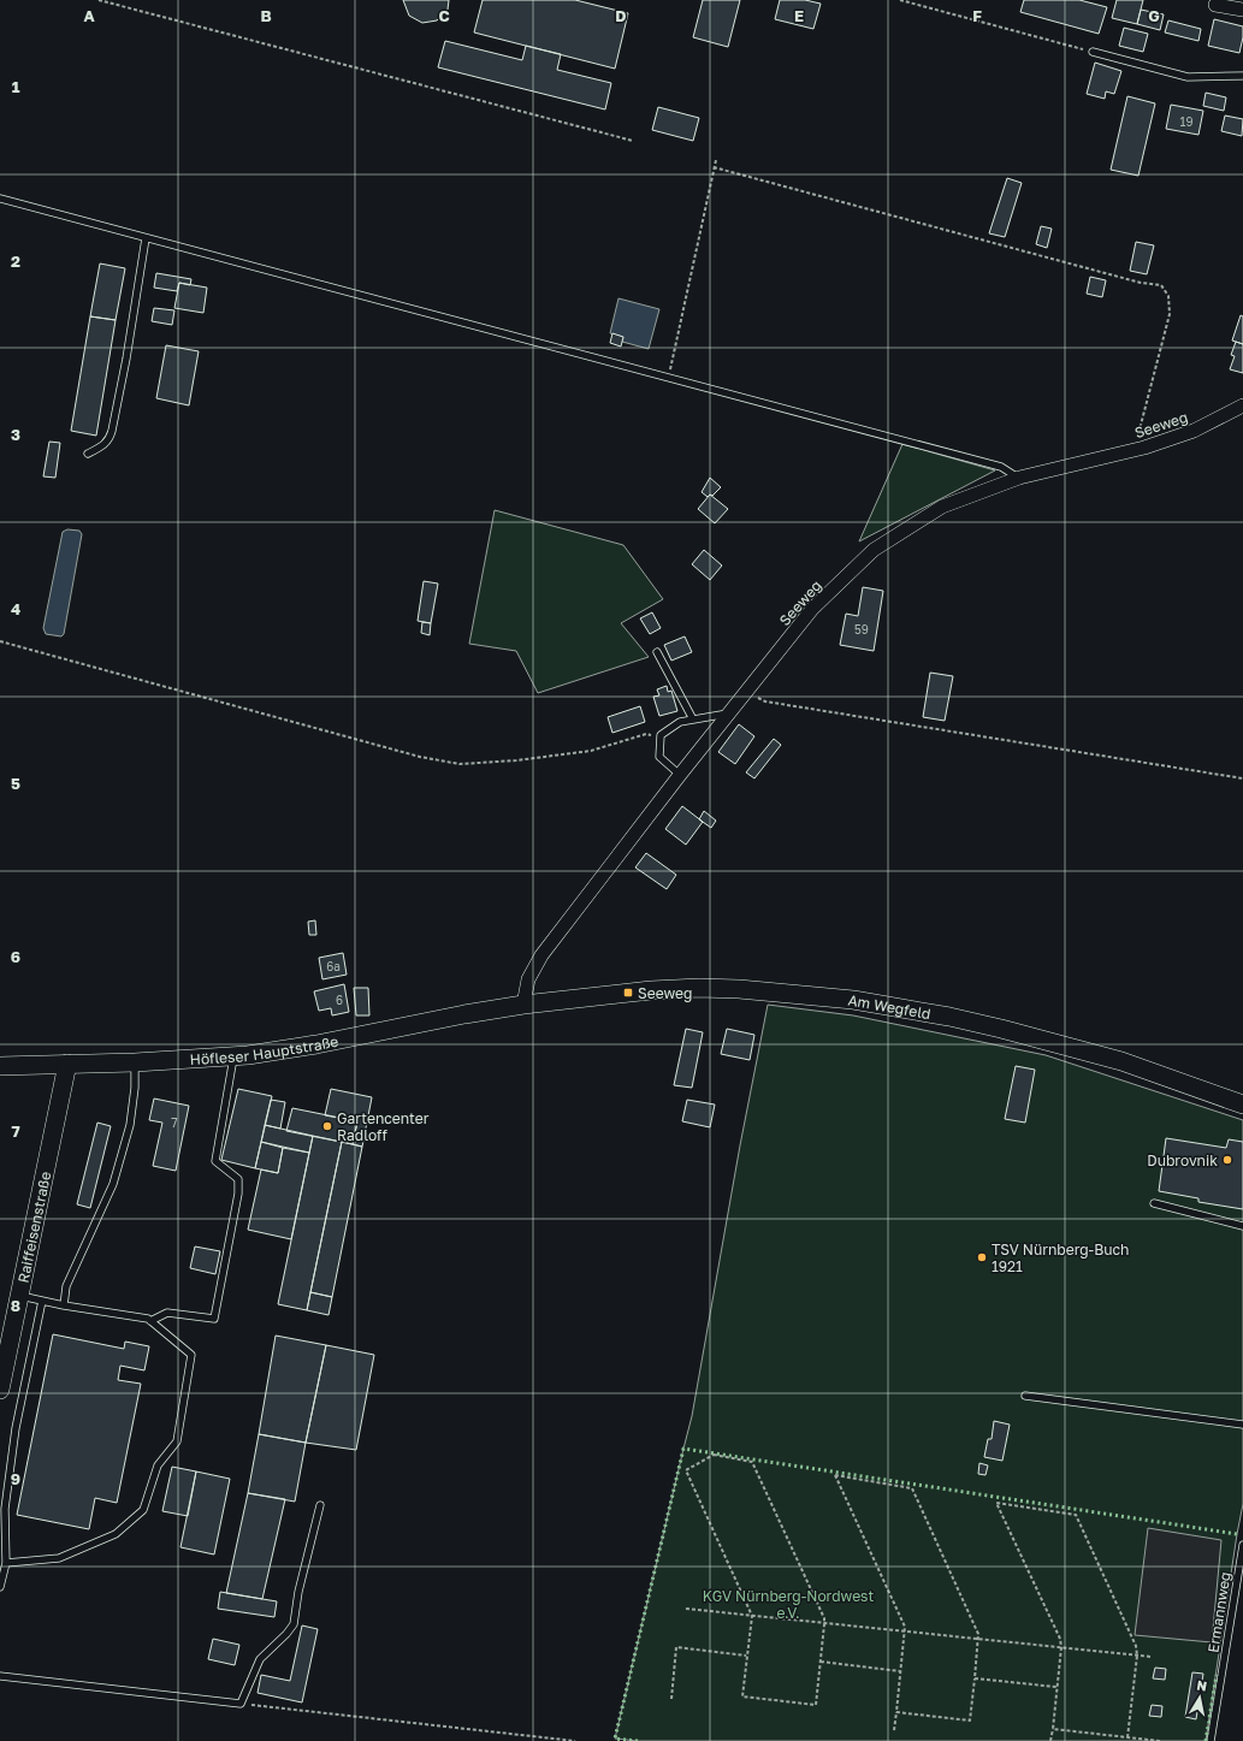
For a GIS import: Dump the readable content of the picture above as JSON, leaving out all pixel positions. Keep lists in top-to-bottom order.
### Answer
{
  "streets": {
    "street": [
      "Seeweg",
      "Am Wegfeld",
      "Höfleser Hauptstraße",
      "Raiffeisenstraße"
    ],
    "lane": ["Ermannweg"]
  },
  "crossings": [
    ["Seeweg", "Am Wegfeld"],
    ["Seeweg", "Höfleser Hauptstraße"],
    ["Am Wegfeld", "Höfleser Hauptstraße"],
    ["Höfleser Hauptstraße", "Raiffeisenstraße"]
  ],
  "parks": ["KGV Nürnberg-Nordwest e.V."],
  "places": {
    "transit": ["Seeweg"],
    "other": ["Gartencenter Radloff", "Dubrovnik", "TSV Nürnberg-Buch 1921"]
  },
  "house_numbers": [
    "19",
    "59",
    "6a",
    "6",
    "7"
  ],
  "north": "top",
  "grid": {
    "columns": [
      "A",
      "B",
      "C",
      "D",
      "E",
      "F",
      "G"
    ],
    "rows": [
      "1",
      "2",
      "3",
      "4",
      "5",
      "6",
      "7",
      "8",
      "9"
    ]
  }
}
